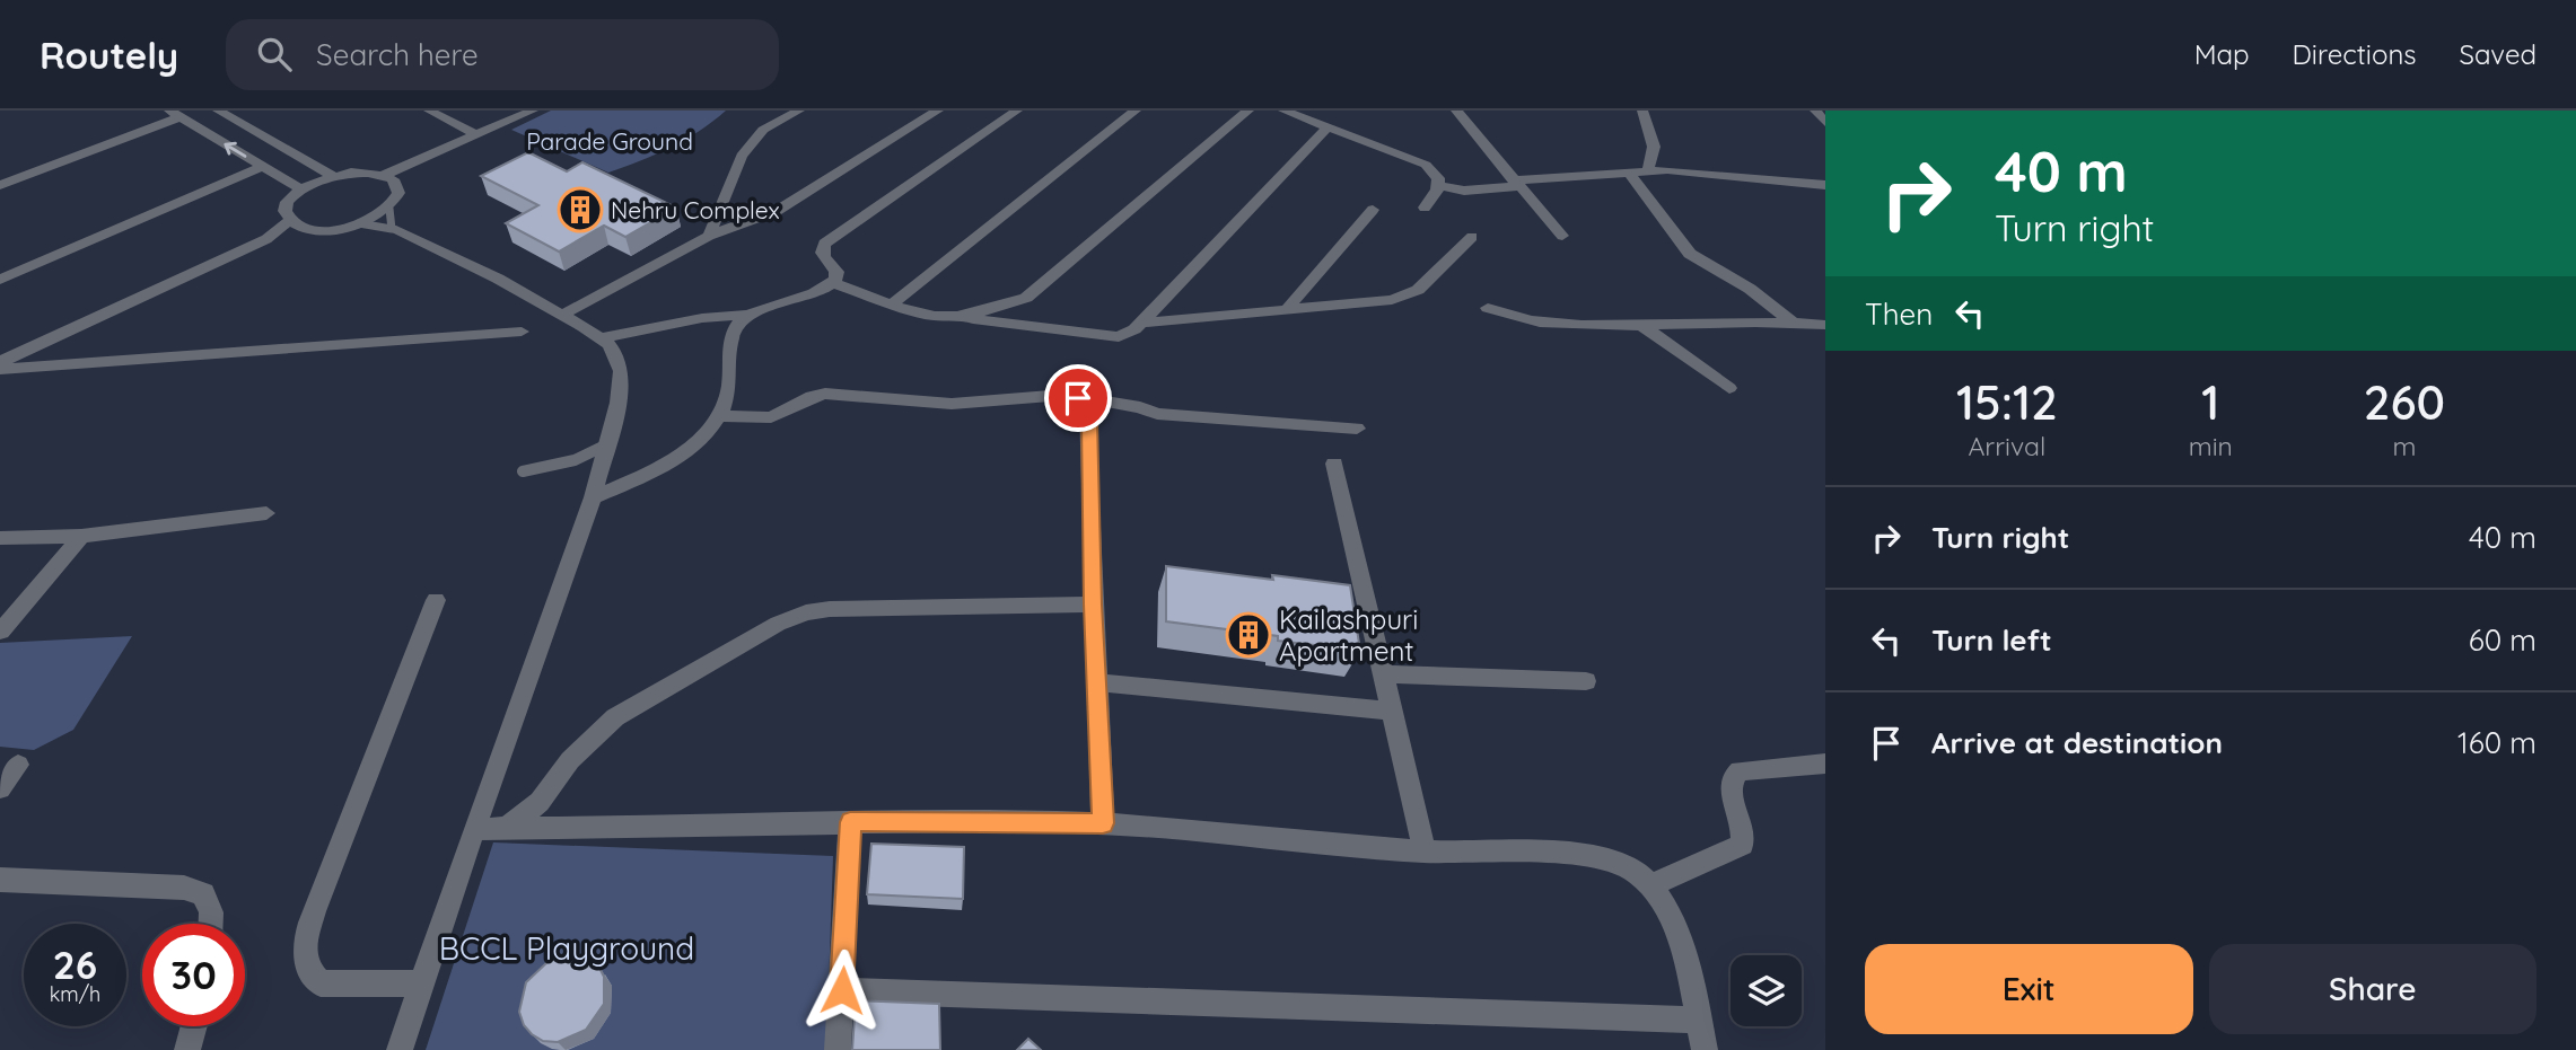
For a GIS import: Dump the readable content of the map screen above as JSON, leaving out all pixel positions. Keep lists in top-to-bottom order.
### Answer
{
  "parks": ["Parade Ground", "BCCL Playground"],
  "places": {
    "building": ["Nehru Complex", "Kailashpuri Apartment"]
  },
  "page": {
    "header": "Routely",
    "search": "Search here",
    "nav": ["Map", "Directions", "Saved"],
    "turn": ["40 m", "Turn right"],
    "then": "Then",
    "eta": [
      "15:12",
      "Arrival",
      "1",
      "min",
      "260",
      "m"
    ],
    "list": [
      {
        "name": "Turn right",
        "value": "40 m"
      },
      {
        "name": "Turn left",
        "value": "60 m"
      },
      {
        "name": "Arrive at destination",
        "value": "160 m"
      }
    ],
    "speed": "26 km/h",
    "limit": "30",
    "buttons": ["Exit", "Share"]
  }
}
